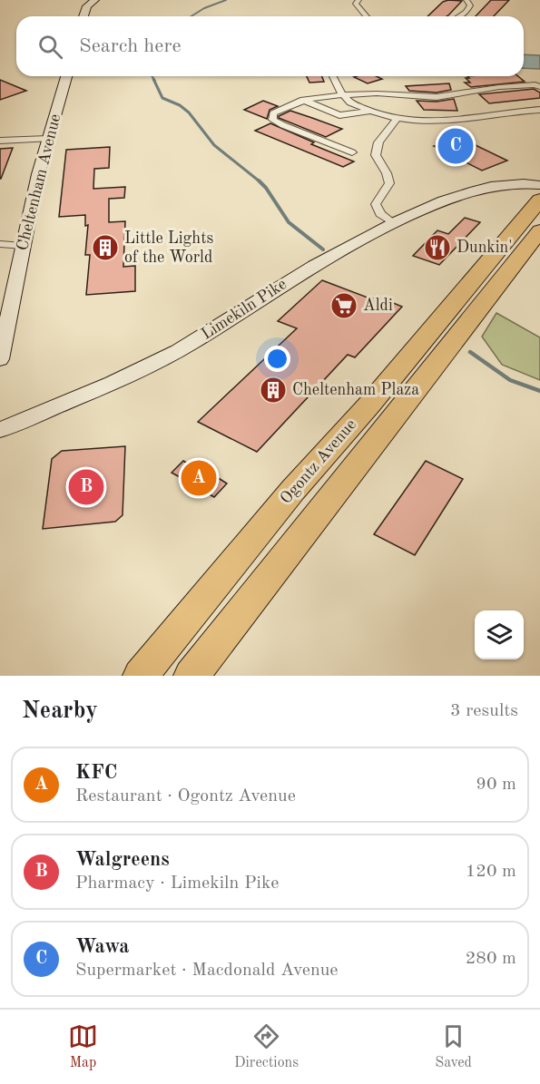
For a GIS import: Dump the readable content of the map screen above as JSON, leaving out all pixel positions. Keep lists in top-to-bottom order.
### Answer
{
  "streets": {
    "highway": ["Ogontz Avenue"],
    "main road": ["Cheltenham Avenue", "Limekiln Pike"]
  },
  "places": {
    "building": ["Little Lights of the World", "Cheltenham Plaza"],
    "restaurant": ["Dunkin'"],
    "supermarket": ["Aldi"]
  },
  "page": {
    "search": "Search here",
    "pins": ["C", "A", "B"],
    "heading": ["Nearby", "3 results"],
    "list": [
      {
        "mark": "A",
        "name": "KFC",
        "note": "Restaurant · Ogontz Avenue",
        "value": "90 m"
      },
      {
        "mark": "B",
        "name": "Walgreens",
        "note": "Pharmacy · Limekiln Pike",
        "value": "120 m"
      },
      {
        "mark": "C",
        "name": "Wawa",
        "note": "Supermarket · Macdonald Avenue",
        "value": "280 m"
      }
    ],
    "nav": ["Map", "Directions", "Saved"]
  }
}
